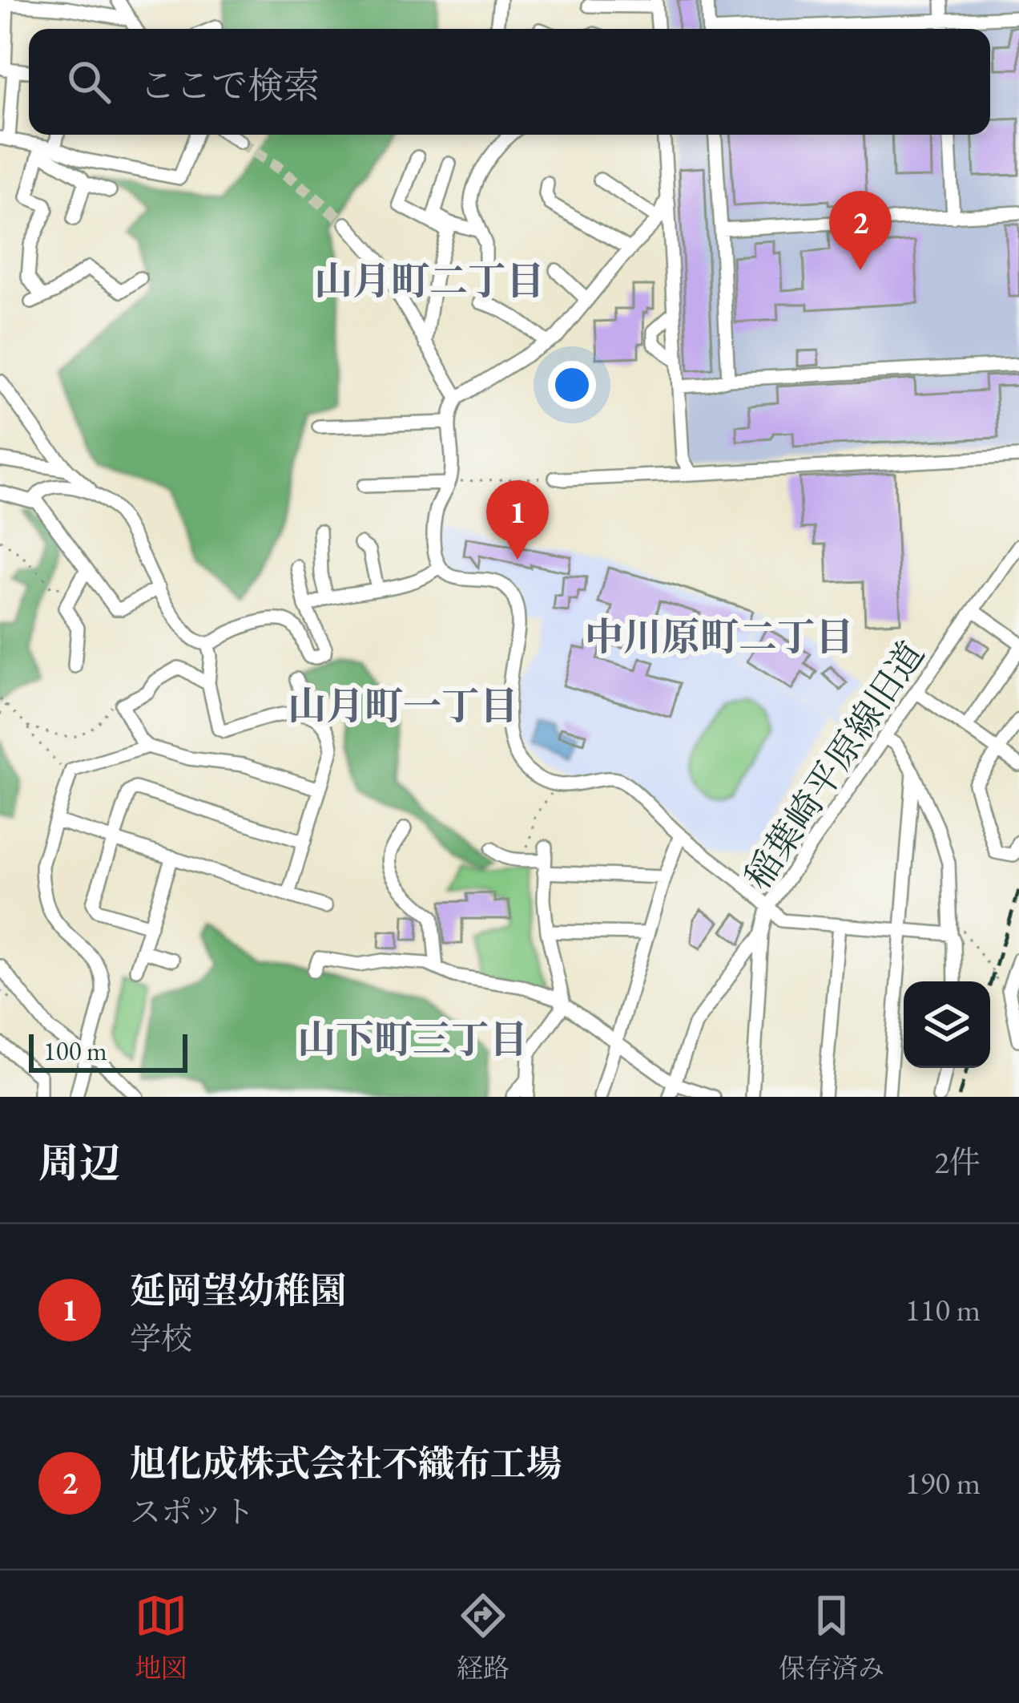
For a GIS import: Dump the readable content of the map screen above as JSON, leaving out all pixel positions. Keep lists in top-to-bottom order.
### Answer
{
  "streets": {
    "street": ["稲葉崎平原線旧道"]
  },
  "districts": [
    "山月町二丁目",
    "中川原町二丁目",
    "山月町一丁目",
    "山下町三丁目"
  ],
  "scale_bar": "100 m",
  "page": {
    "search": "ここで検索",
    "pins": ["2", "1"],
    "scale": "100 m",
    "heading": ["周辺", "2件"],
    "list": [
      {
        "mark": "1",
        "name": "延岡望幼稚園",
        "note": "学校",
        "value": "110 m"
      },
      {
        "mark": "2",
        "name": "旭化成株式会社不織布工場",
        "note": "スポット",
        "value": "190 m"
      }
    ],
    "nav": ["地図", "経路", "保存済み"]
  }
}
